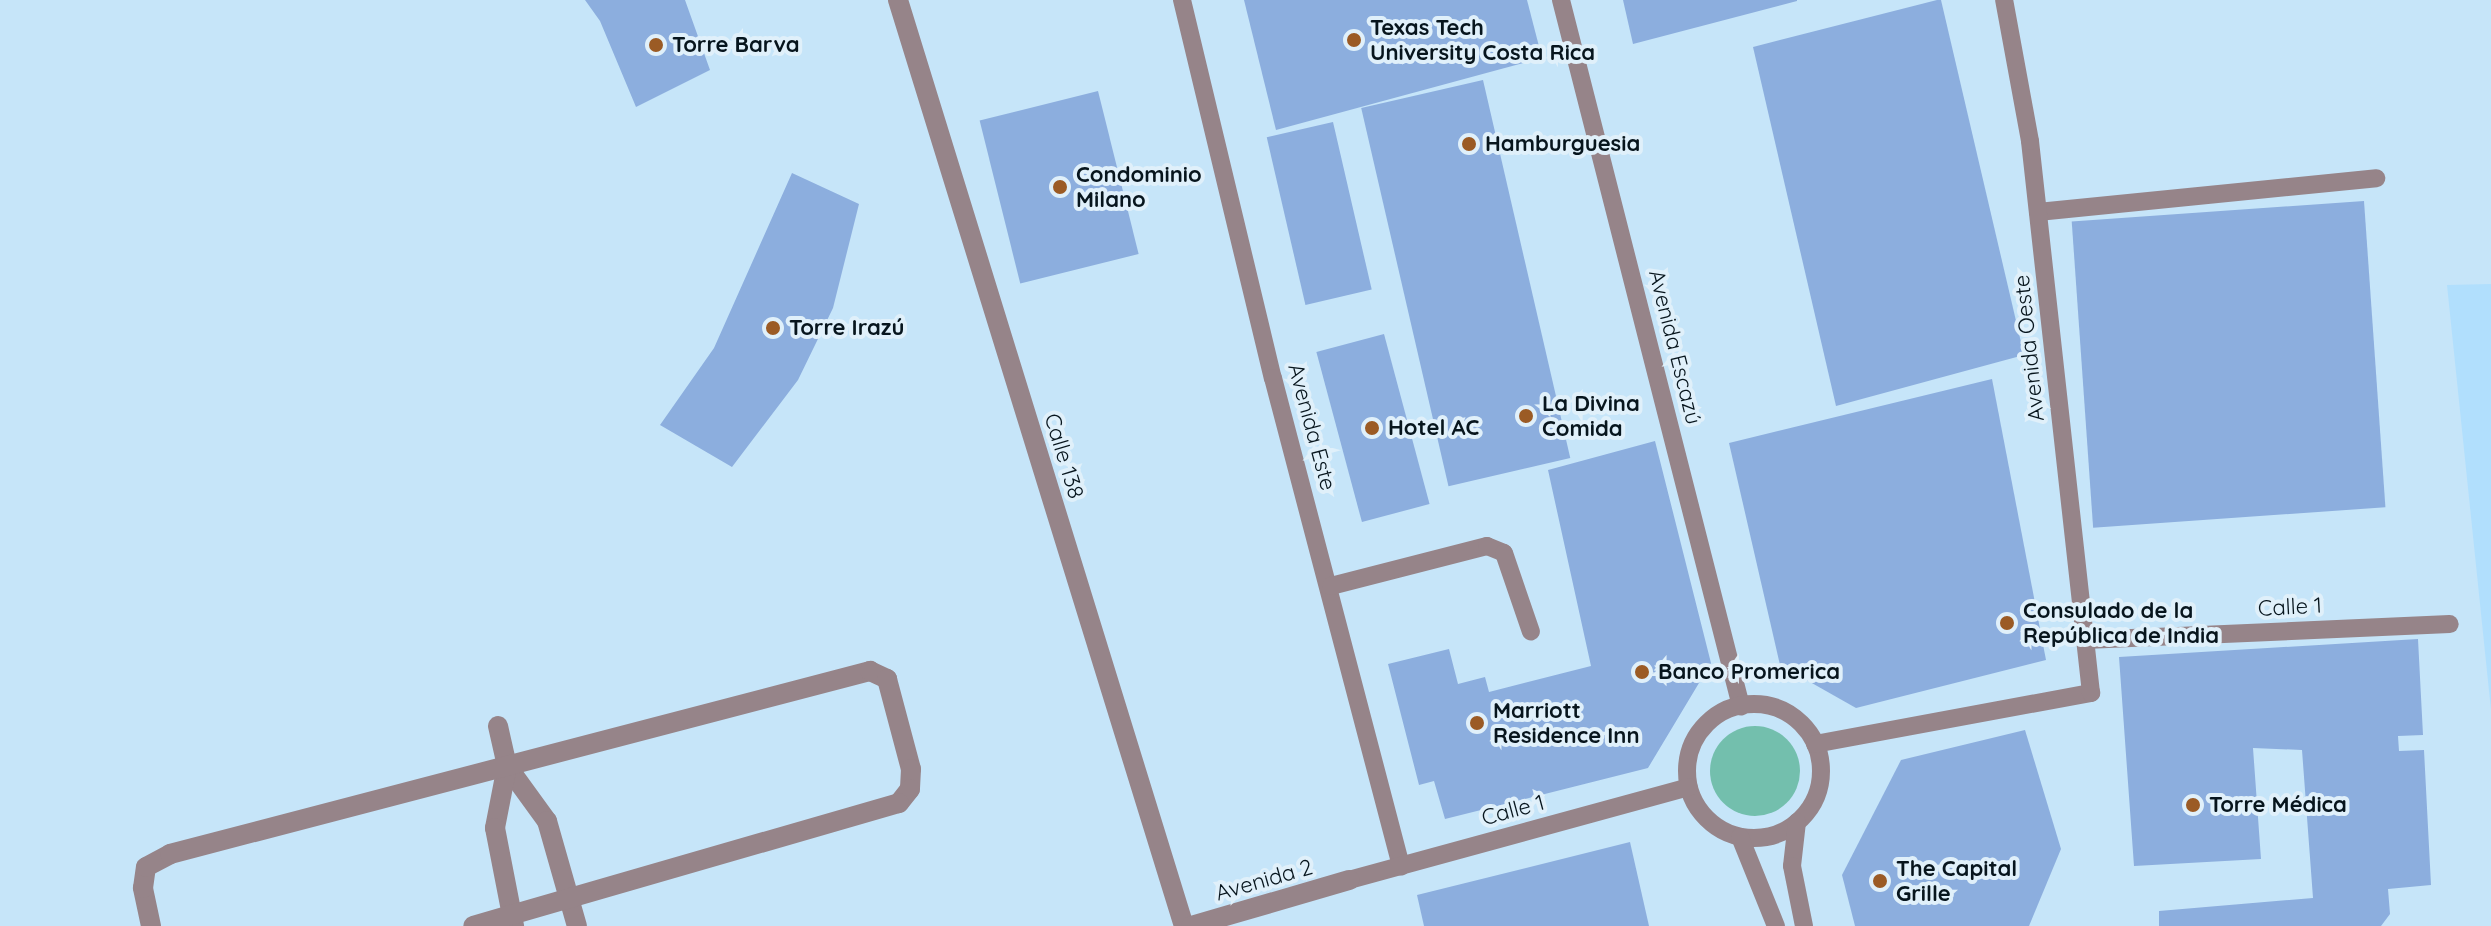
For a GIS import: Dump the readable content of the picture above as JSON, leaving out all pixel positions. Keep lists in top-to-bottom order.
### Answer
{
  "streets": {
    "street": ["Calle 138", "Avenida 2"],
    "lane": [
      "Avenida Escazú",
      "Avenida Oeste",
      "Avenida Este",
      "Calle 1"
    ]
  },
  "crossings": [
    ["Avenida Escazú", "Avenida Oeste"],
    ["Avenida Escazú", "Calle 1"],
    ["Avenida Oeste", "Calle 1"],
    ["Avenida Este", "Calle 1"],
    ["Calle 1", "Avenida 2"]
  ],
  "places": [
    "Texas Tech University Costa Rica",
    "Torre Barva",
    "Hamburguesia",
    "Condominio Milano",
    "Torre Irazú",
    "La Divina Comida",
    "Hotel AC",
    "Consulado de la República de India",
    "Banco Promerica",
    "Marriott Residence Inn",
    "Torre Médica",
    "The Capital Grille"
  ]
}
